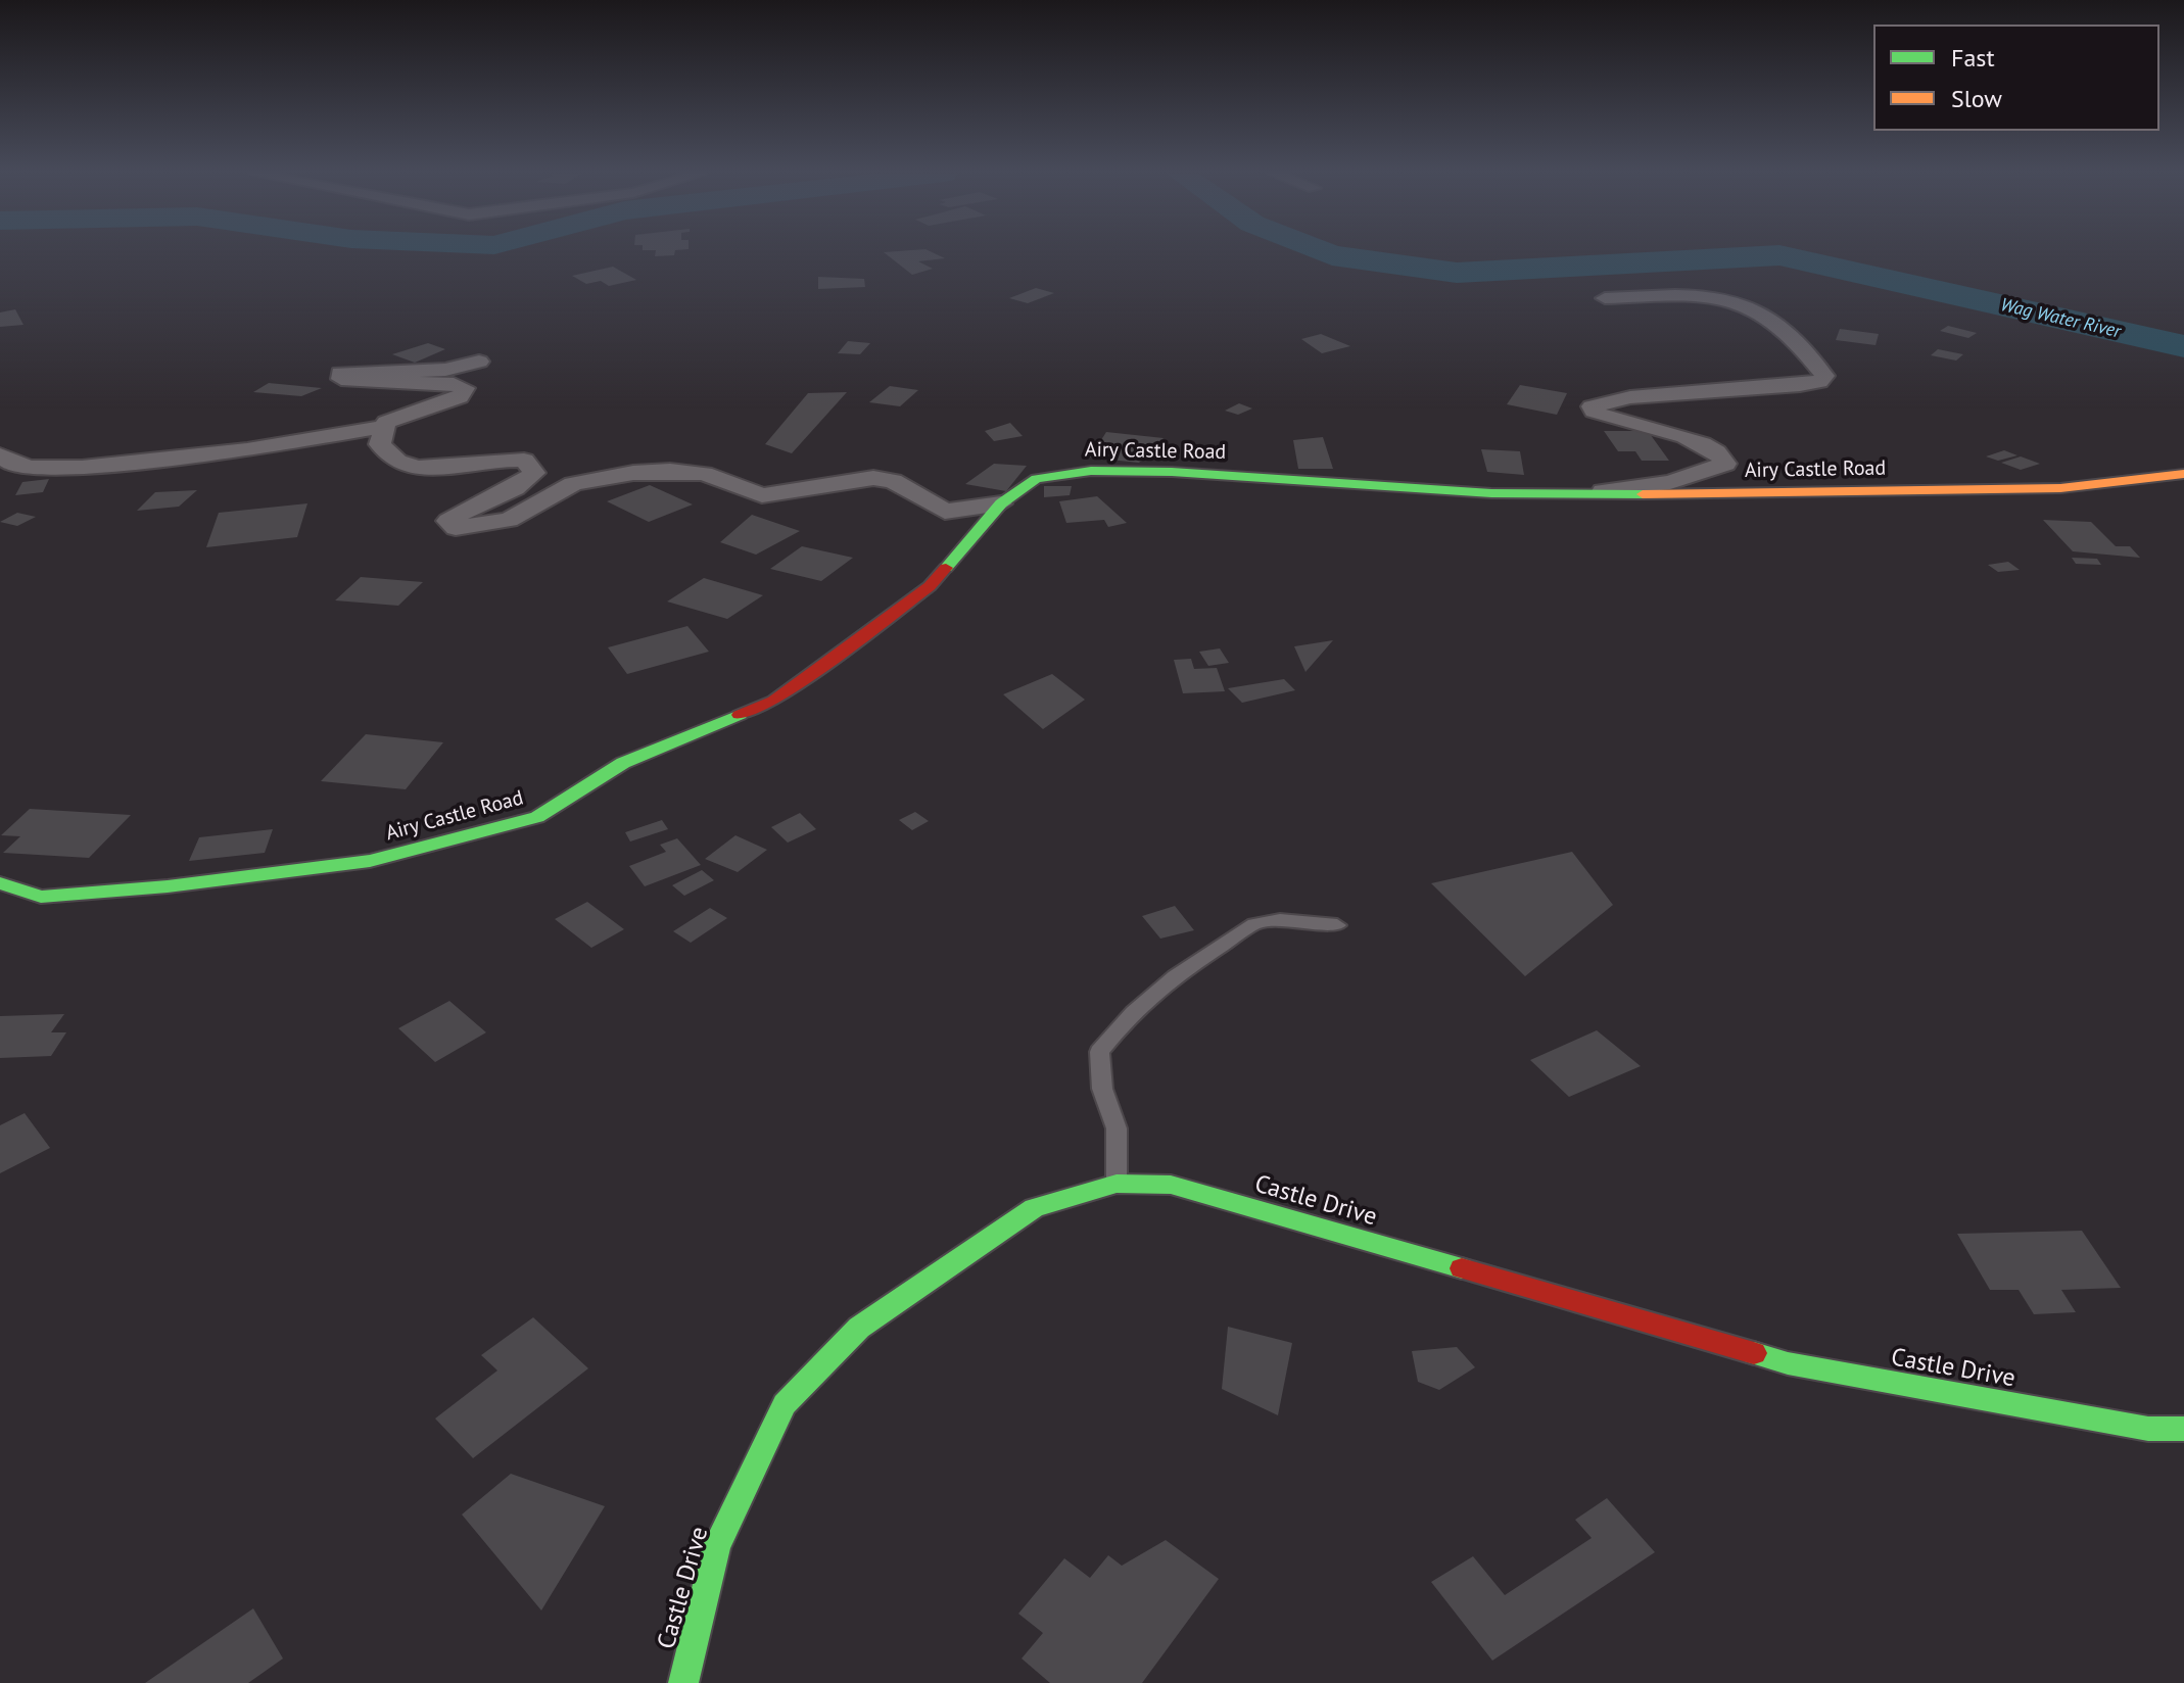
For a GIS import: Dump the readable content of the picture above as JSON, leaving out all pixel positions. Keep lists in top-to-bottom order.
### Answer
{
  "streets": {
    "street": ["Airy Castle Road", "Castle Drive"]
  },
  "water": ["Wag Water River"],
  "legend": ["Fast", "Slow"]
}
